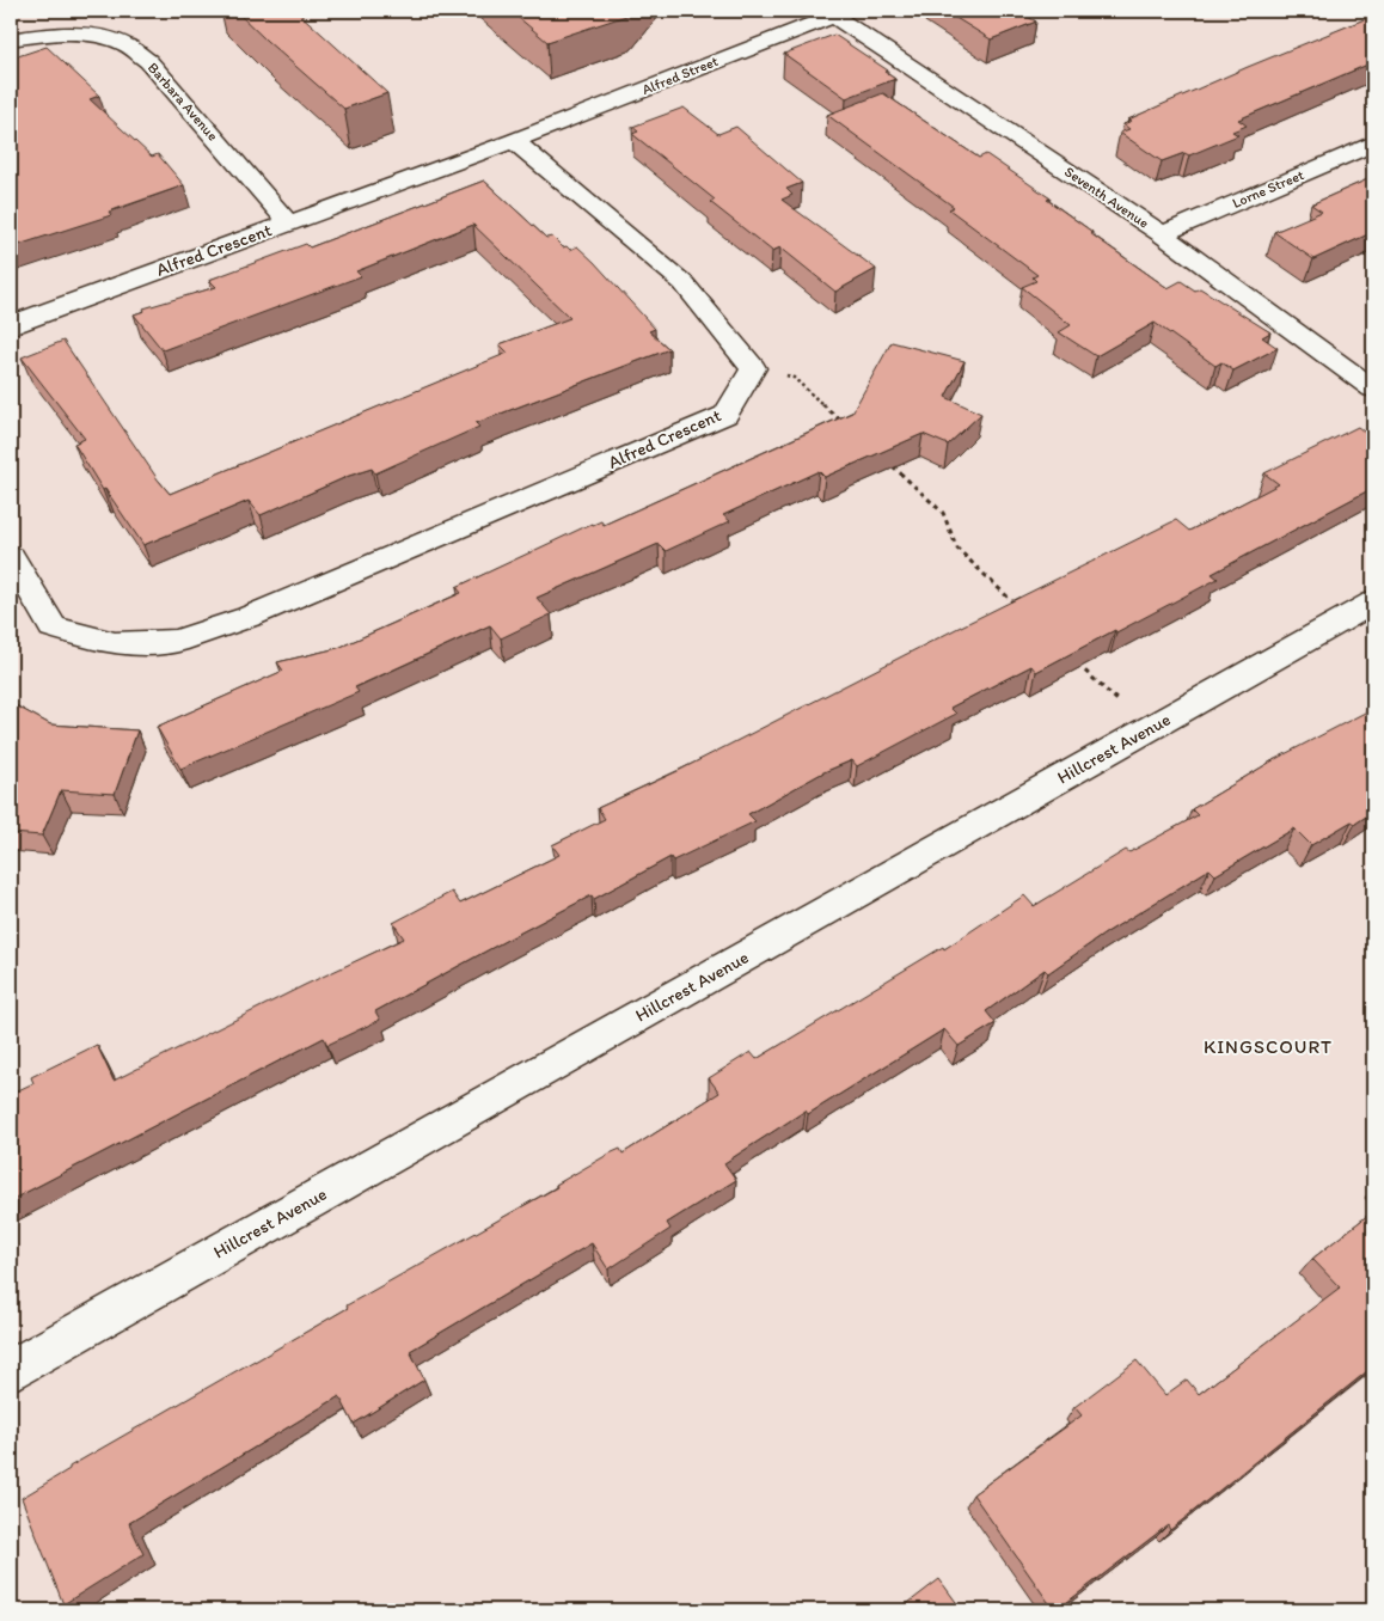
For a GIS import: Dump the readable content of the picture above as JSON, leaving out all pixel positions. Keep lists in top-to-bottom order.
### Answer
{
  "streets": {
    "street": [
      "Alfred Street",
      "Barbara Avenue",
      "Lorne Street",
      "Seventh Avenue",
      "Alfred Crescent",
      "Hillcrest Avenue"
    ]
  },
  "crossings": [
    ["Alfred Street", "Seventh Avenue"],
    ["Alfred Street", "Alfred Crescent"],
    ["Barbara Avenue", "Alfred Crescent"],
    ["Lorne Street", "Seventh Avenue"]
  ],
  "districts": ["KINGSCOURT"]
}
